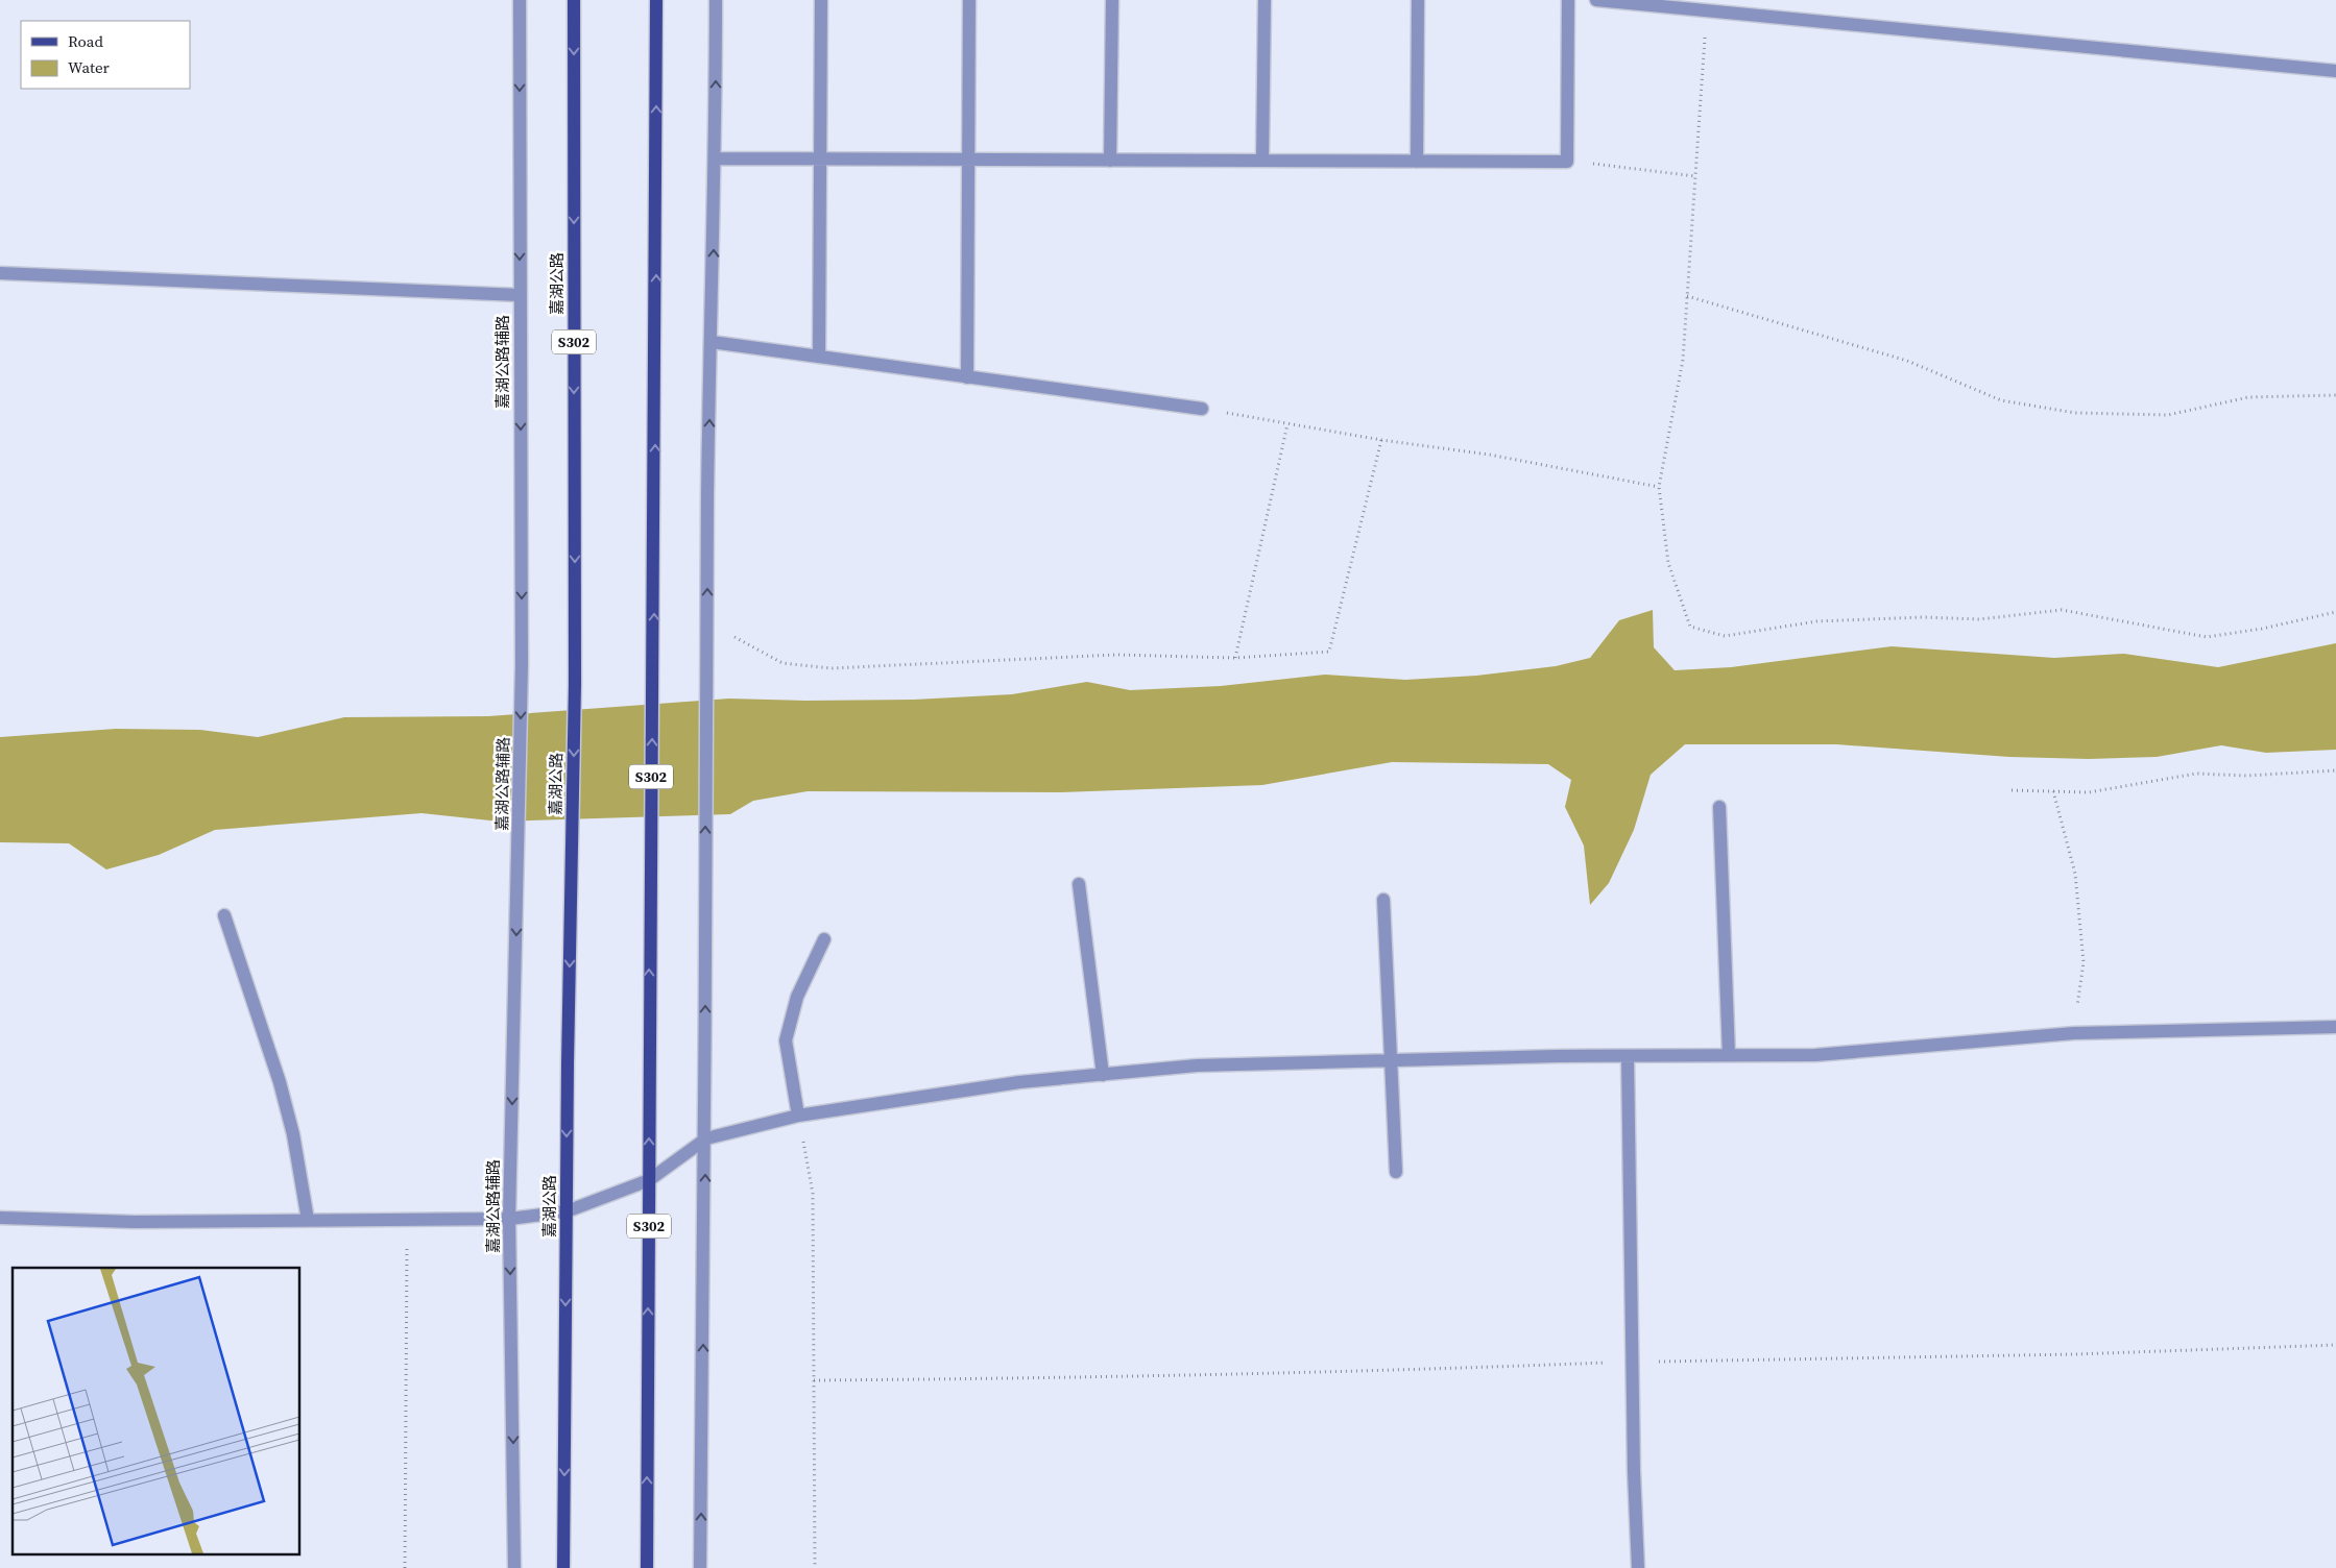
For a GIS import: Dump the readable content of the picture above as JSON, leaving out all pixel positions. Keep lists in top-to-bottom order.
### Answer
{
  "streets": {
    "main road": ["嘉湖公路", "S302"],
    "street": ["嘉湖公路辅路"]
  },
  "one_way": ["嘉湖公路辅路"],
  "legend": ["Road", "Water"]
}
